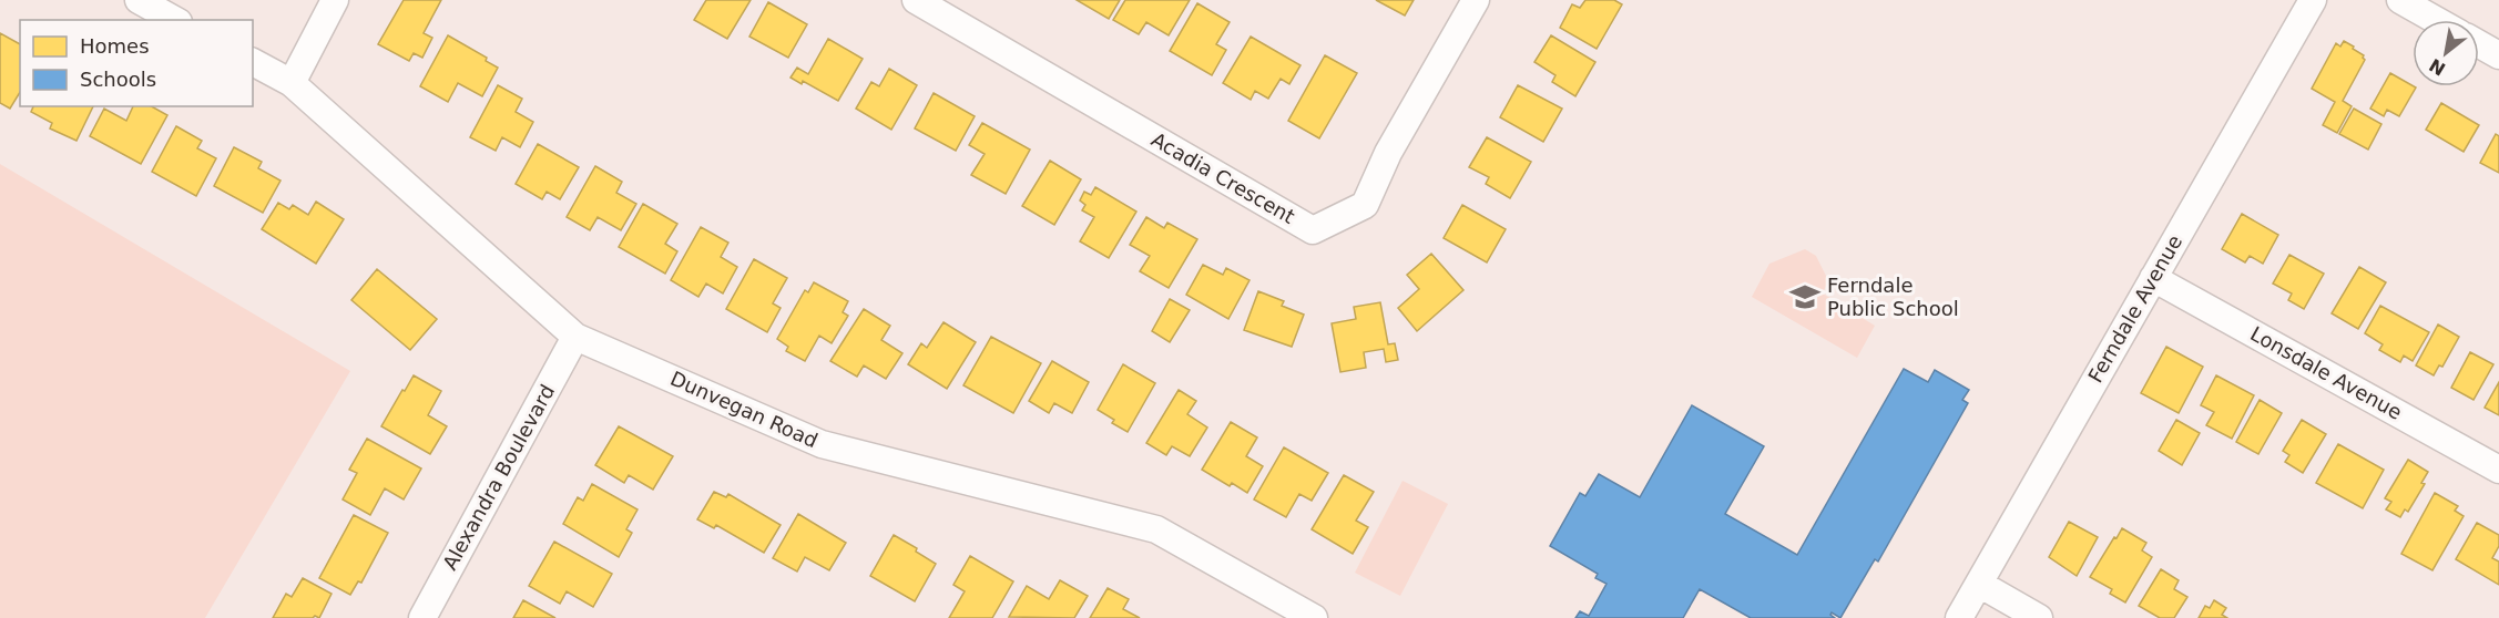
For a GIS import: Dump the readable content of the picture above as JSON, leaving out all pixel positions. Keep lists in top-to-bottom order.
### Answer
{
  "streets": {
    "street": [
      "Acadia Crescent",
      "Ferndale Avenue",
      "Lonsdale Avenue",
      "Dunvegan Road",
      "Alexandra Boulevard"
    ]
  },
  "crossings": [
    ["Ferndale Avenue", "Lonsdale Avenue"],
    ["Dunvegan Road", "Alexandra Boulevard"]
  ],
  "places": {
    "school or university": ["Ferndale Public School"]
  },
  "legend": ["Homes", "Schools"],
  "north": "bottom left"
}
